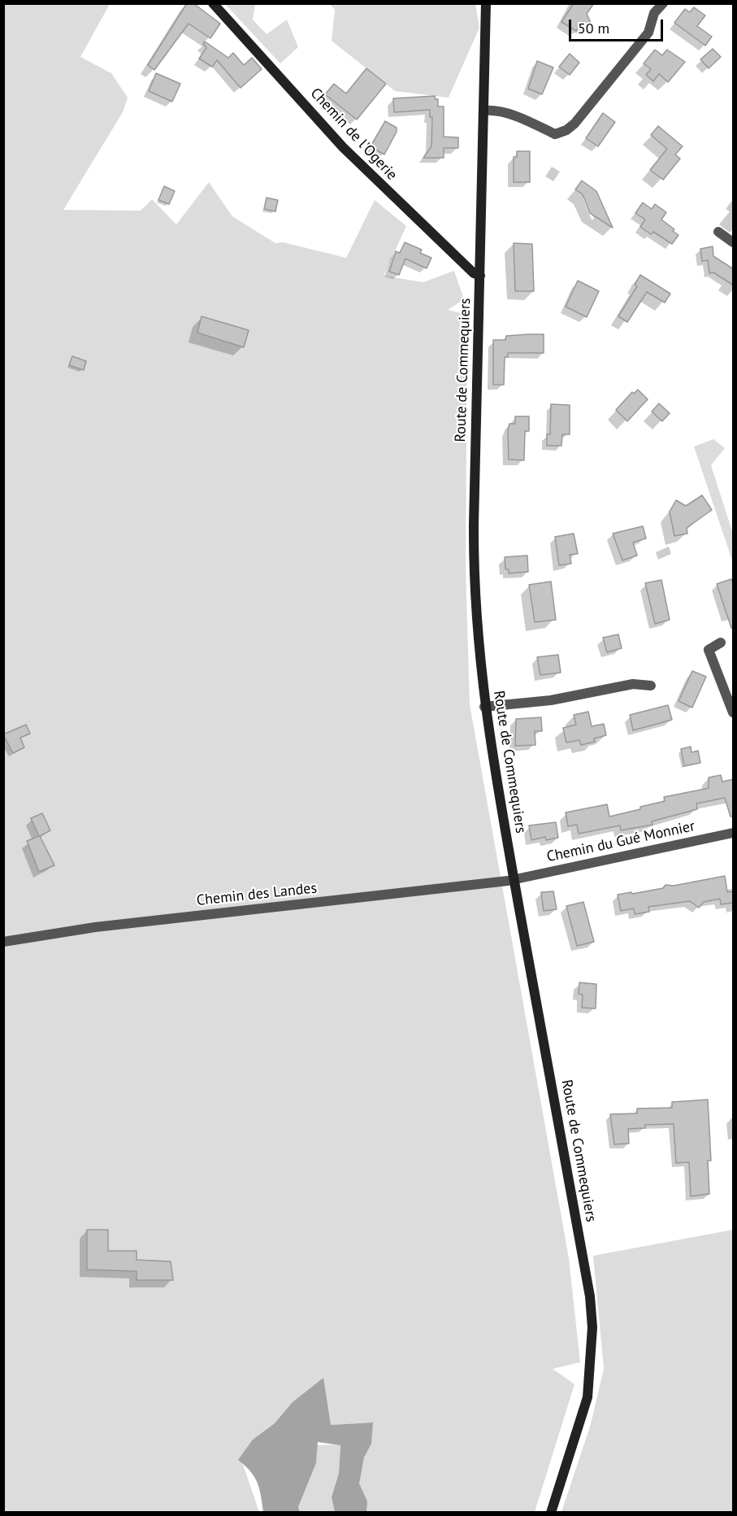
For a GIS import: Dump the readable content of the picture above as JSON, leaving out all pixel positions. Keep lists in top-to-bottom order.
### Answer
{
  "streets": {
    "street": [
      "Chemin de l'Ogerie",
      "Route de Commequiers",
      "Chemin du Gué Monnier",
      "Chemin des Landes"
    ]
  },
  "crossings": [
    ["Chemin de l'Ogerie", "Route de Commequiers"],
    ["Route de Commequiers", "Chemin du Gué Monnier"],
    ["Route de Commequiers", "Chemin des Landes"],
    ["Chemin du Gué Monnier", "Chemin des Landes"]
  ],
  "scale_bar": "50 m"
}
